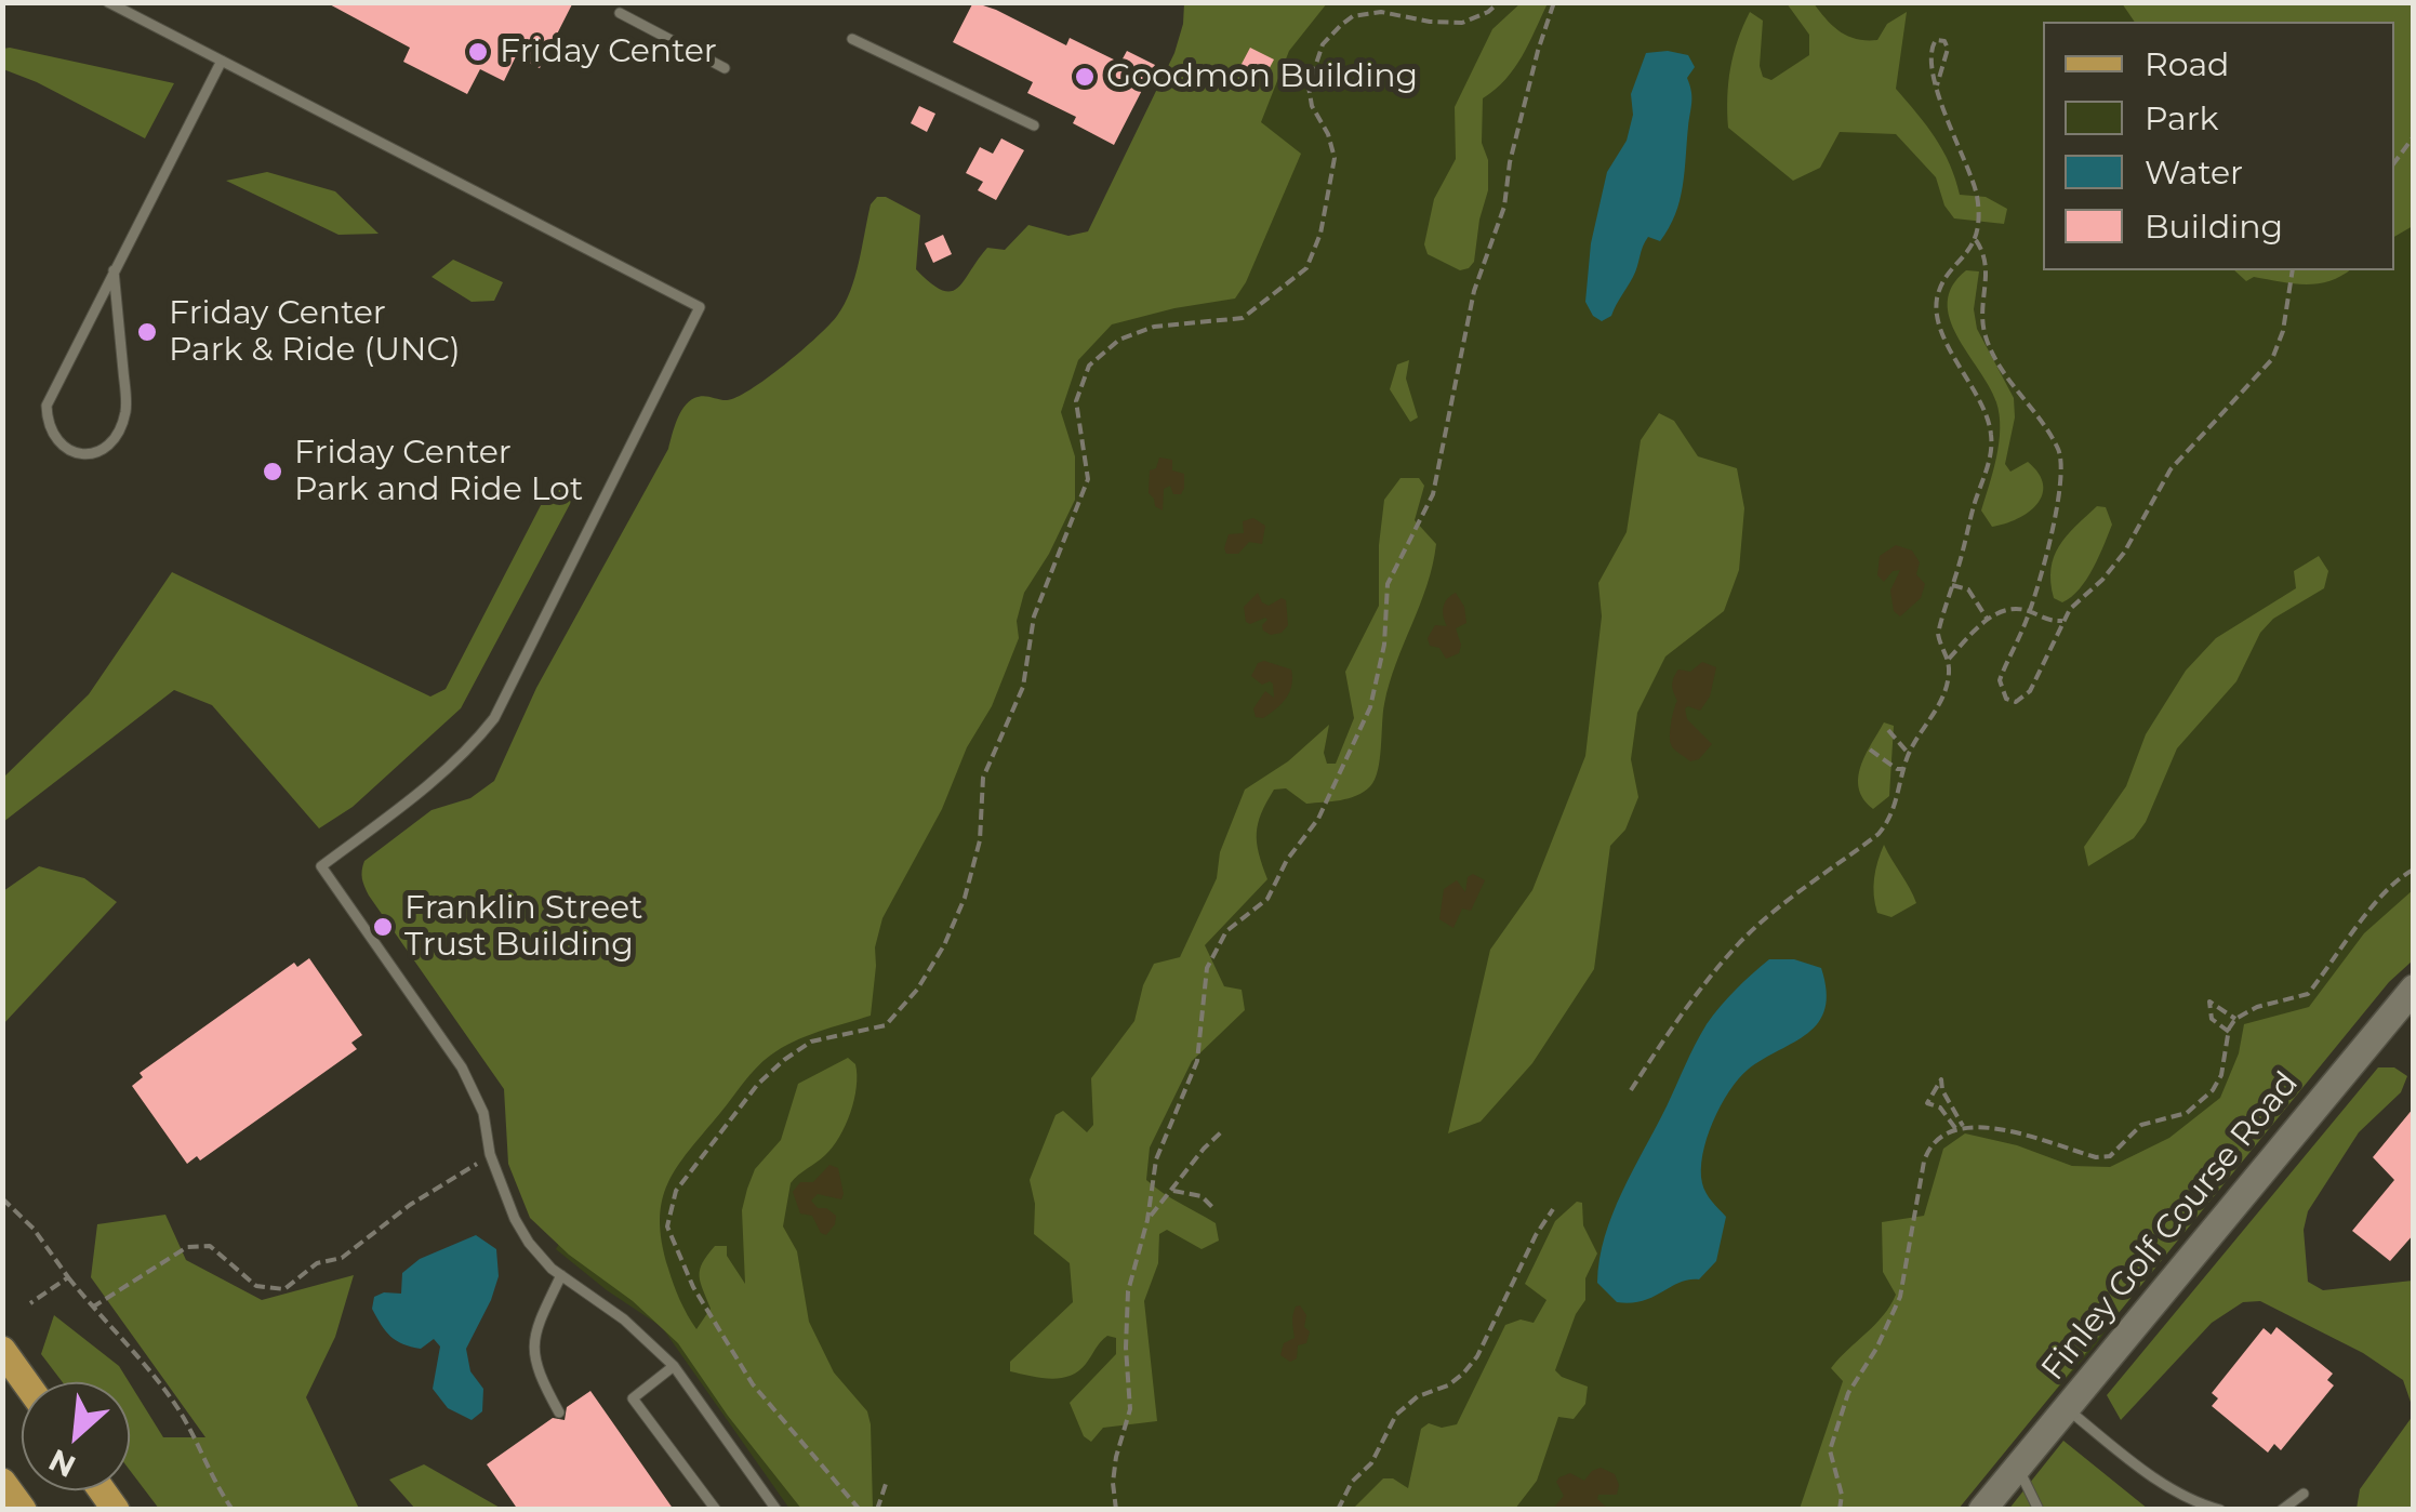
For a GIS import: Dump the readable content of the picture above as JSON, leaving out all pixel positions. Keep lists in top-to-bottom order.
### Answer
{
  "streets": {
    "street": ["Finley Golf Course Road"]
  },
  "places": [
    "Friday Center",
    "Goodmon Building",
    "Friday Center Park & Ride (UNC)",
    "Friday Center Park and Ride Lot",
    "Franklin Street Trust Building"
  ],
  "legend": [
    "Road",
    "Park",
    "Water",
    "Building"
  ],
  "north": "bottom left"
}
